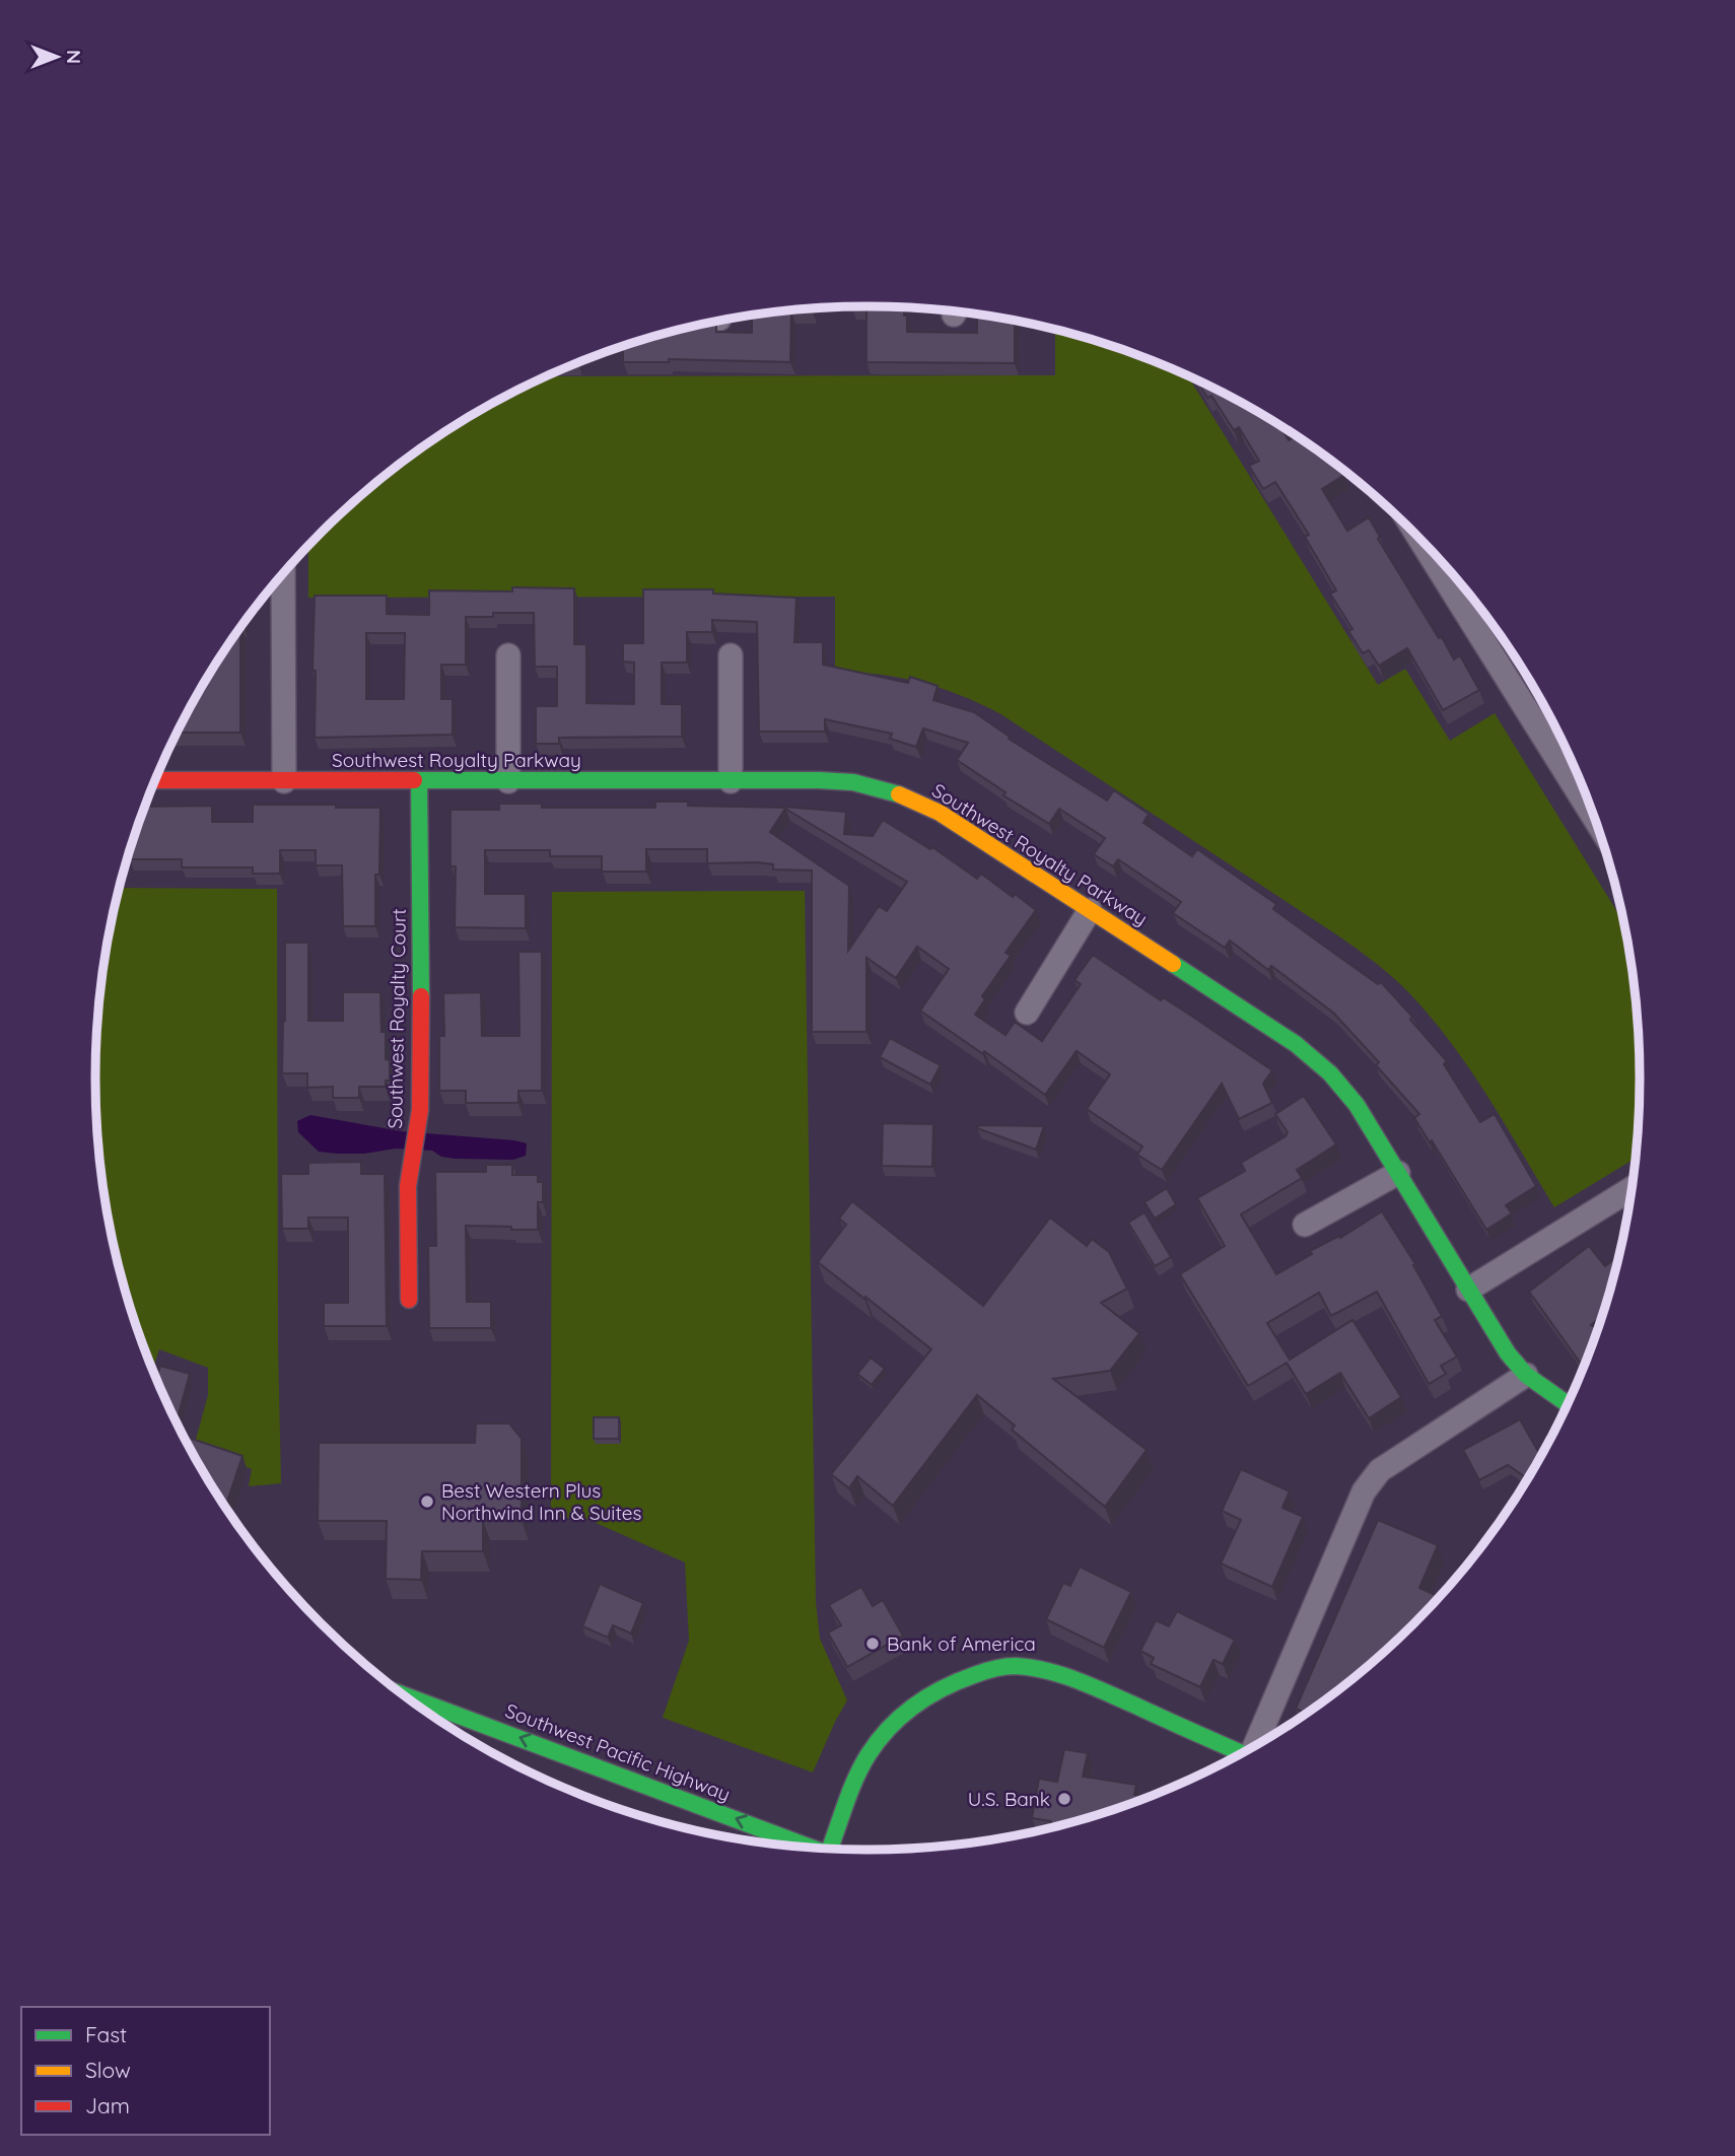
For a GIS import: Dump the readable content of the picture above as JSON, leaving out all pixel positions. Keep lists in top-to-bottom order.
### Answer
{
  "streets": {
    "main road": ["Southwest Royalty Parkway", "Southwest Royalty Court", "Southwest Pacific Highway"]
  },
  "crossings": [
    ["Southwest Royalty Parkway", "Southwest Royalty Court"]
  ],
  "one_way": ["Southwest Pacific Highway"],
  "places": ["Best Western Plus Northwind Inn & Suites", "Bank of America", "U.S. Bank"],
  "legend": ["Fast", "Slow", "Jam"],
  "north": "right"
}
